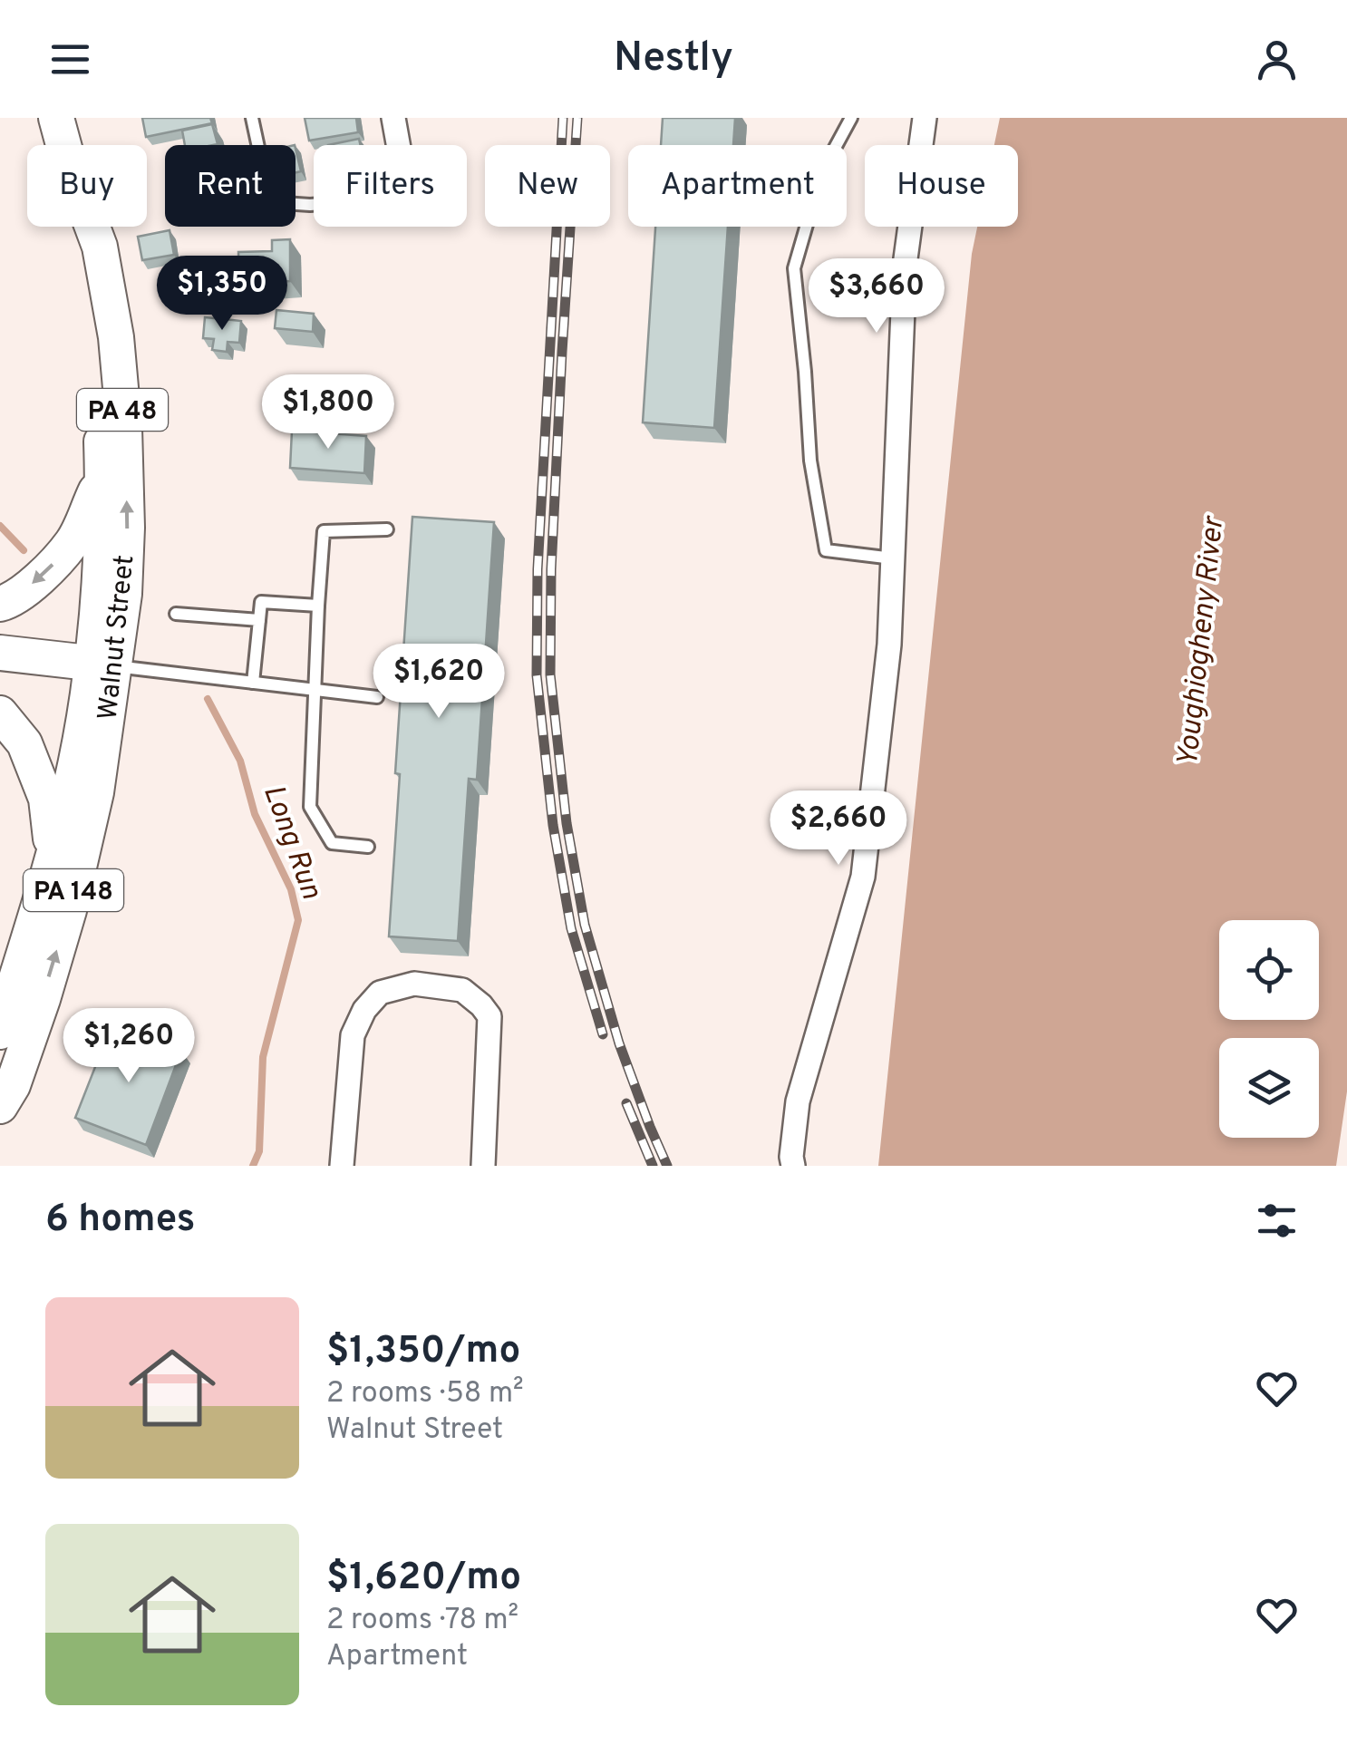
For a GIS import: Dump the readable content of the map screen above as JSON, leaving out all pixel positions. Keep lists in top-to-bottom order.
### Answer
{
  "streets": {
    "main road": ["PA 48", "Walnut Street", "PA 148"]
  },
  "crossings": [
    ["PA 48", "Walnut Street"]
  ],
  "water": ["Youghiogheny River", "Long Run"],
  "page": {
    "header": "Nestly",
    "chip": [
      "Buy",
      "Rent",
      "Filters",
      "New",
      "Apartment",
      "House"
    ],
    "price": [
      "$1,350",
      "$3,660",
      "$1,800",
      "$1,620",
      "$2,660",
      "$1,260"
    ],
    "heading": "6 homes",
    "list": [
      {
        "name": "$1,350/mo",
        "note": "2 rooms · 58 m² · Walnut Street"
      },
      {
        "name": "$1,620/mo",
        "note": "2 rooms · 78 m² · Apartment"
      }
    ]
  }
}
